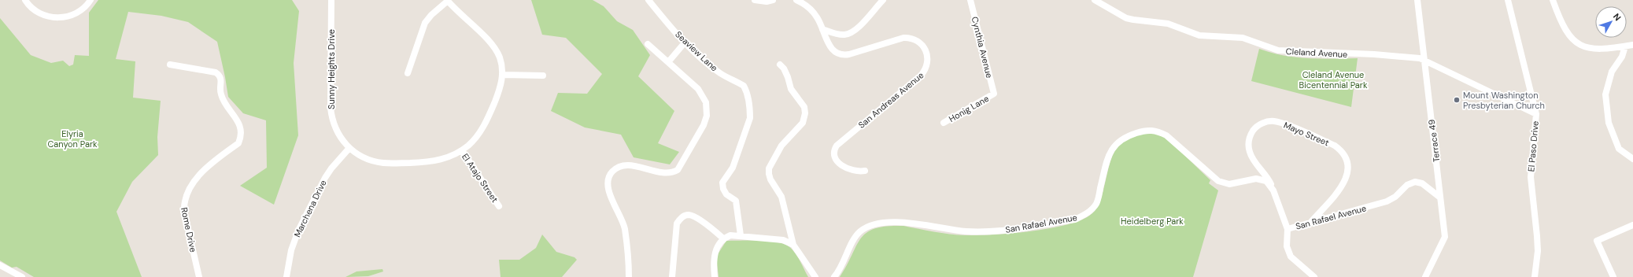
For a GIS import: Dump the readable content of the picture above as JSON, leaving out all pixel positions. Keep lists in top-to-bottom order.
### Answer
{
  "streets": {
    "street": [
      "Cynthia Avenue",
      "Seaview Lane",
      "Cleland Avenue",
      "Sunny Heights Drive",
      "San Andreas Avenue",
      "Honig Lane",
      "Mayo Street",
      "Terrace 49",
      "El Paso Drive",
      "El Atajo Street",
      "Marchena Drive",
      "San Rafael Avenue",
      "Rome Drive"
    ]
  },
  "crossings": [
    ["Cynthia Avenue", "Honig Lane"],
    ["Cleland Avenue", "Terrace 49"],
    ["Cleland Avenue", "El Paso Drive"],
    ["Sunny Heights Drive", "El Atajo Street"],
    ["Sunny Heights Drive", "Marchena Drive"],
    ["Mayo Street", "San Rafael Avenue"],
    ["Terrace 49", "San Rafael Avenue"]
  ],
  "parks": ["Cleland Avenue Bicentennial Park", "Elyria Canyon Park", "Heidelberg Park"],
  "places": ["Mount Washington Presbyterian Church"],
  "north": "top right"
}
